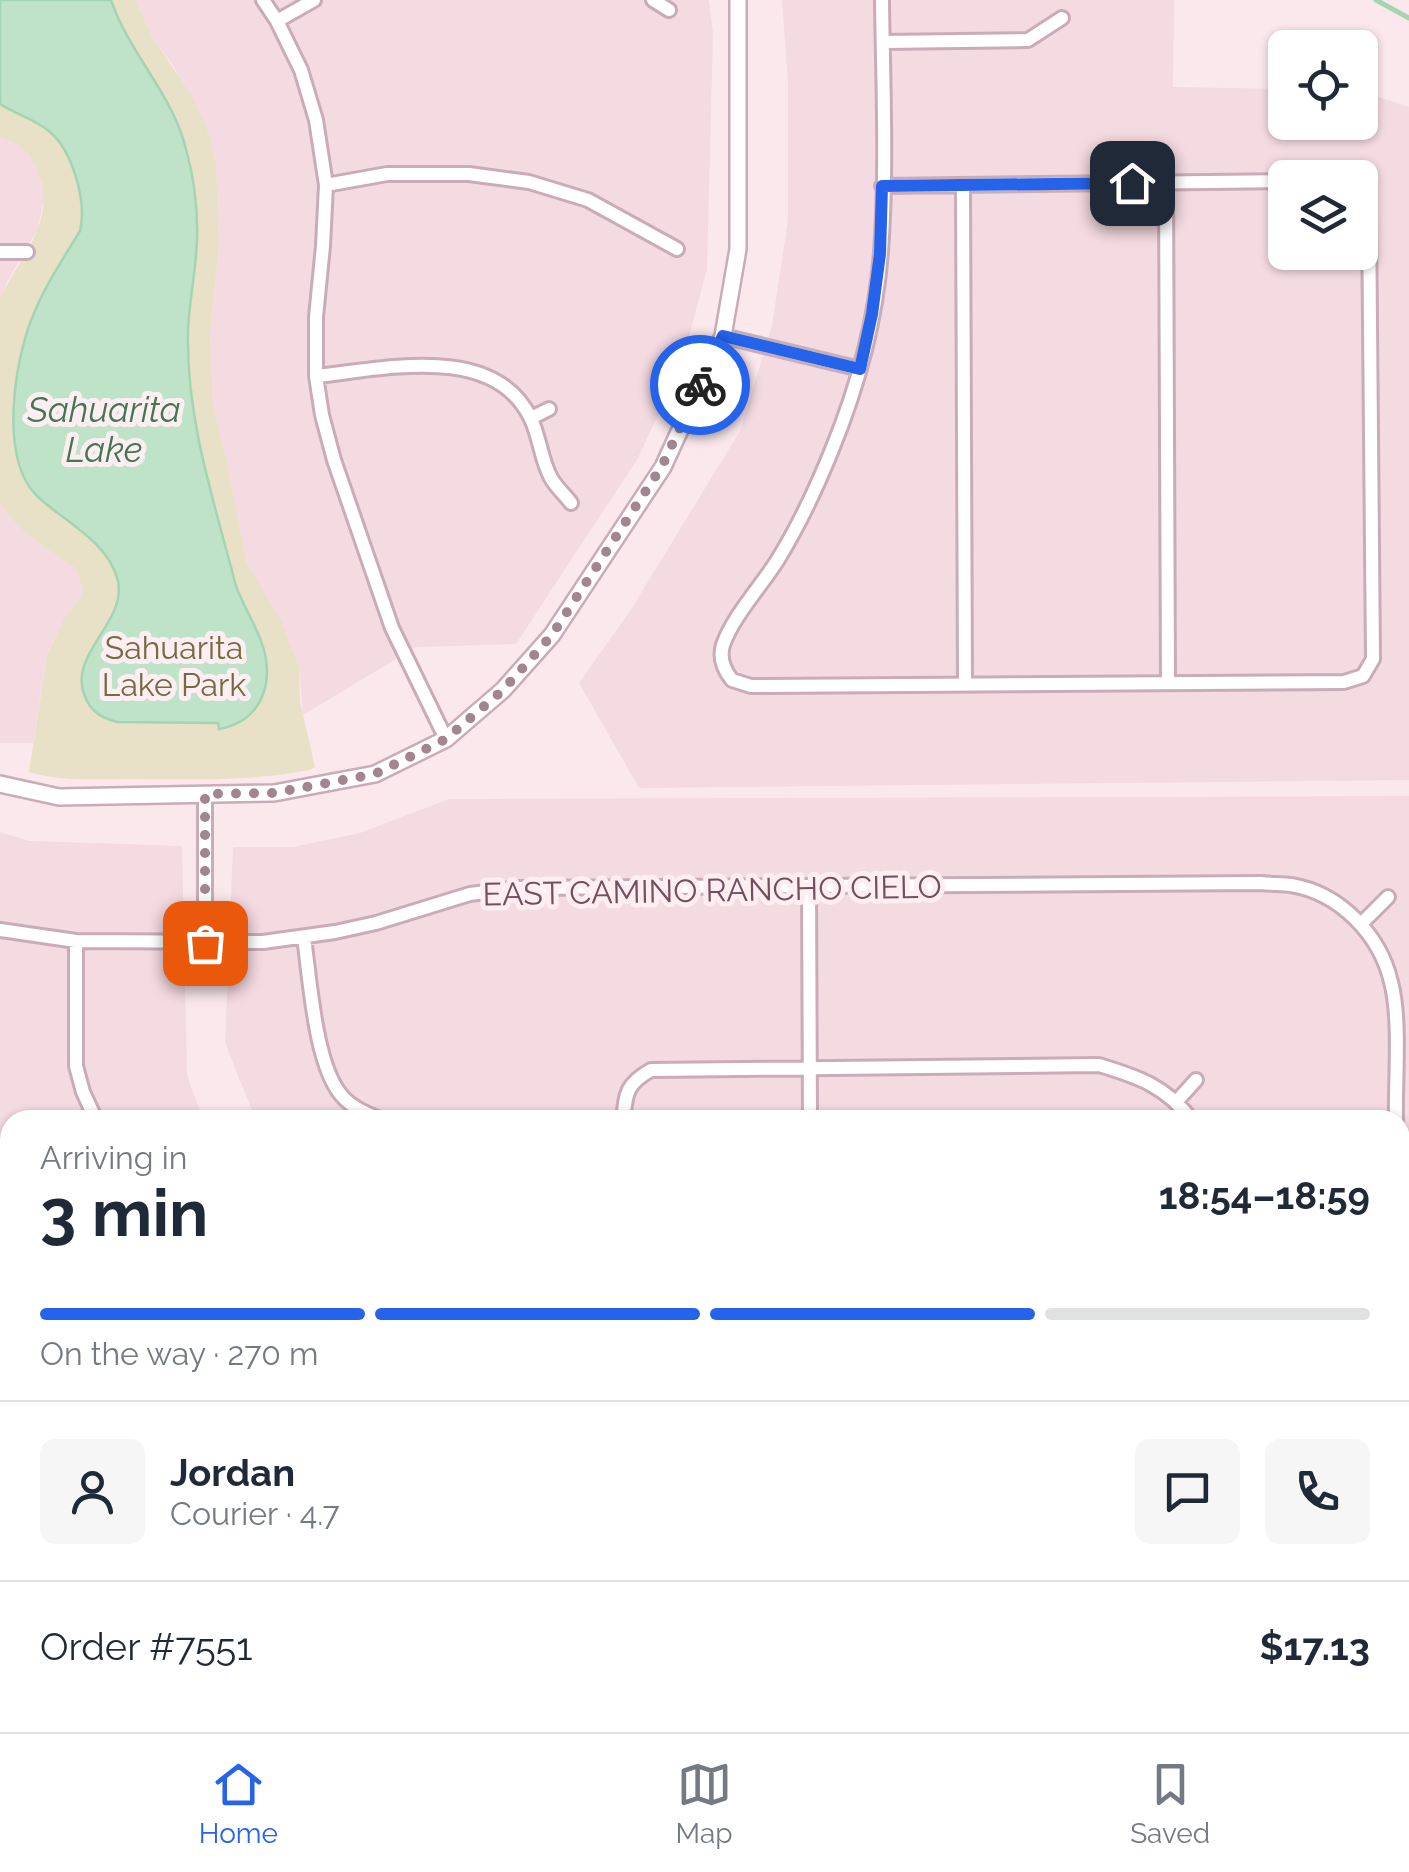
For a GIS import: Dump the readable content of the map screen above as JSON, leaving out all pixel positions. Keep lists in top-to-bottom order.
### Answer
{
  "streets": {
    "street": ["EAST CAMINO RANCHO CIELO"]
  },
  "water": ["Sahuarita Lake"],
  "parks": ["Sahuarita Lake Park"],
  "page": {
    "heading": ["3 min", "Arriving in", "18:54–18:59"],
    "panel": [
      "Jordan",
      "Courier · 4.7",
      "Order #7551",
      "$17.13"
    ],
    "bar": "On the way · 270 m",
    "tabs": ["Home", "Map", "Saved"]
  }
}
